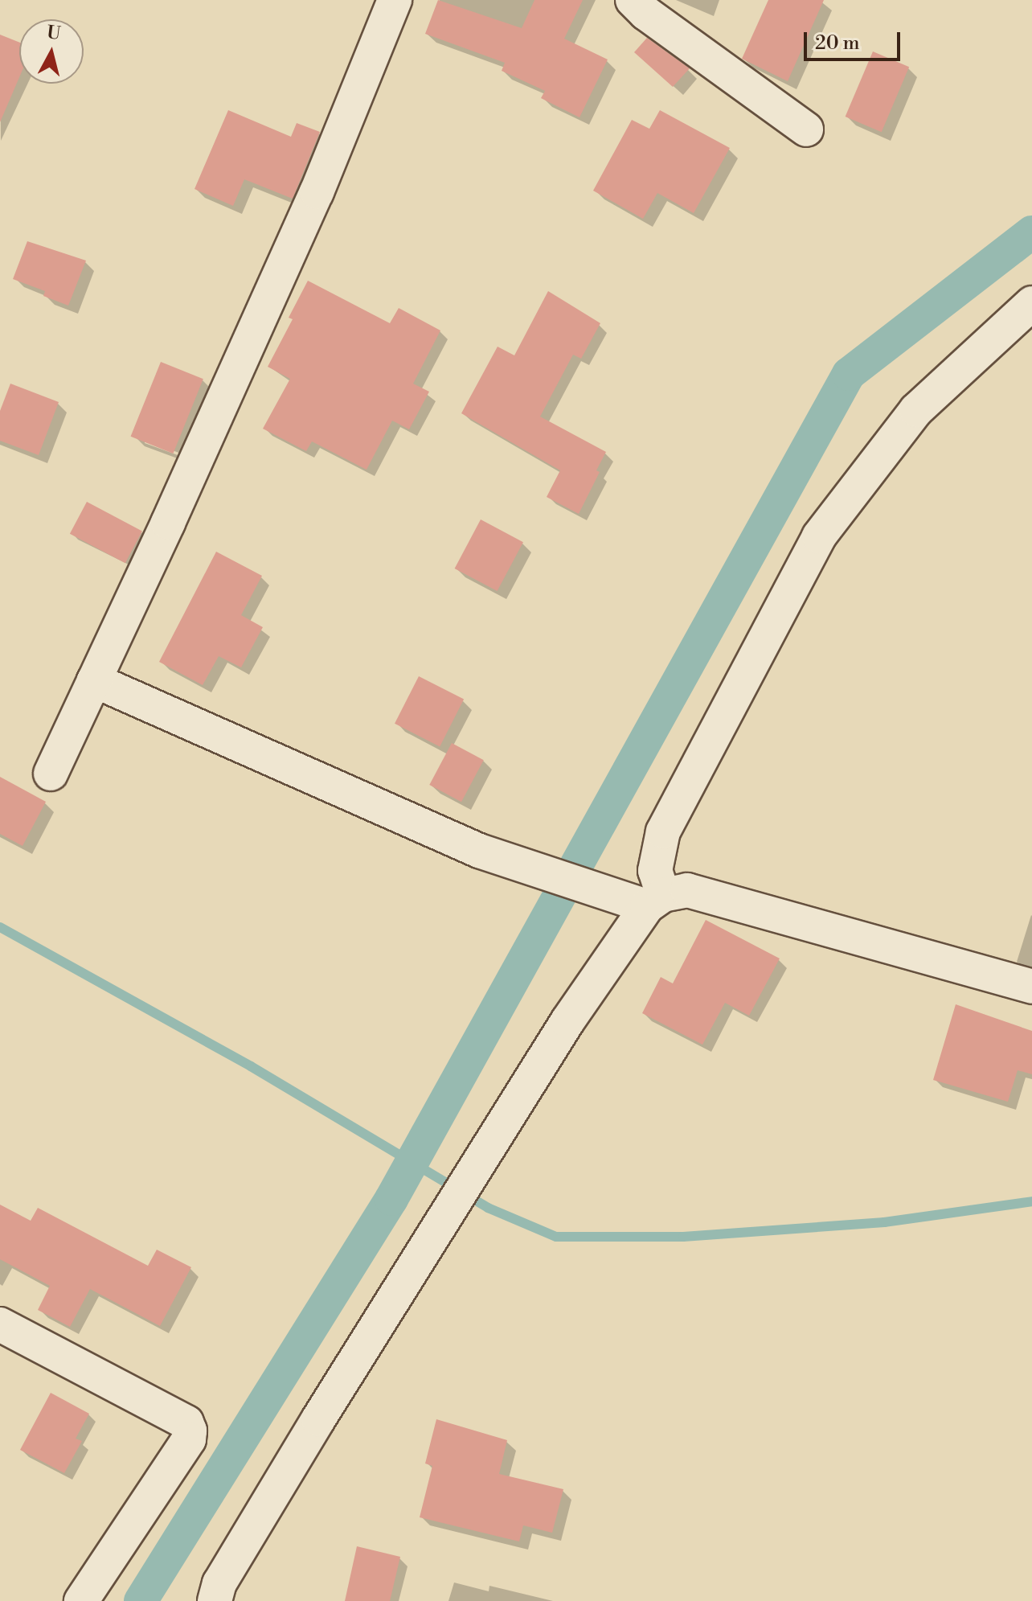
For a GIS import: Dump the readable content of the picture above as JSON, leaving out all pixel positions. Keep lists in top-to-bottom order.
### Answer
{
  "scale_bar": "20 m",
  "north": "top"
}
